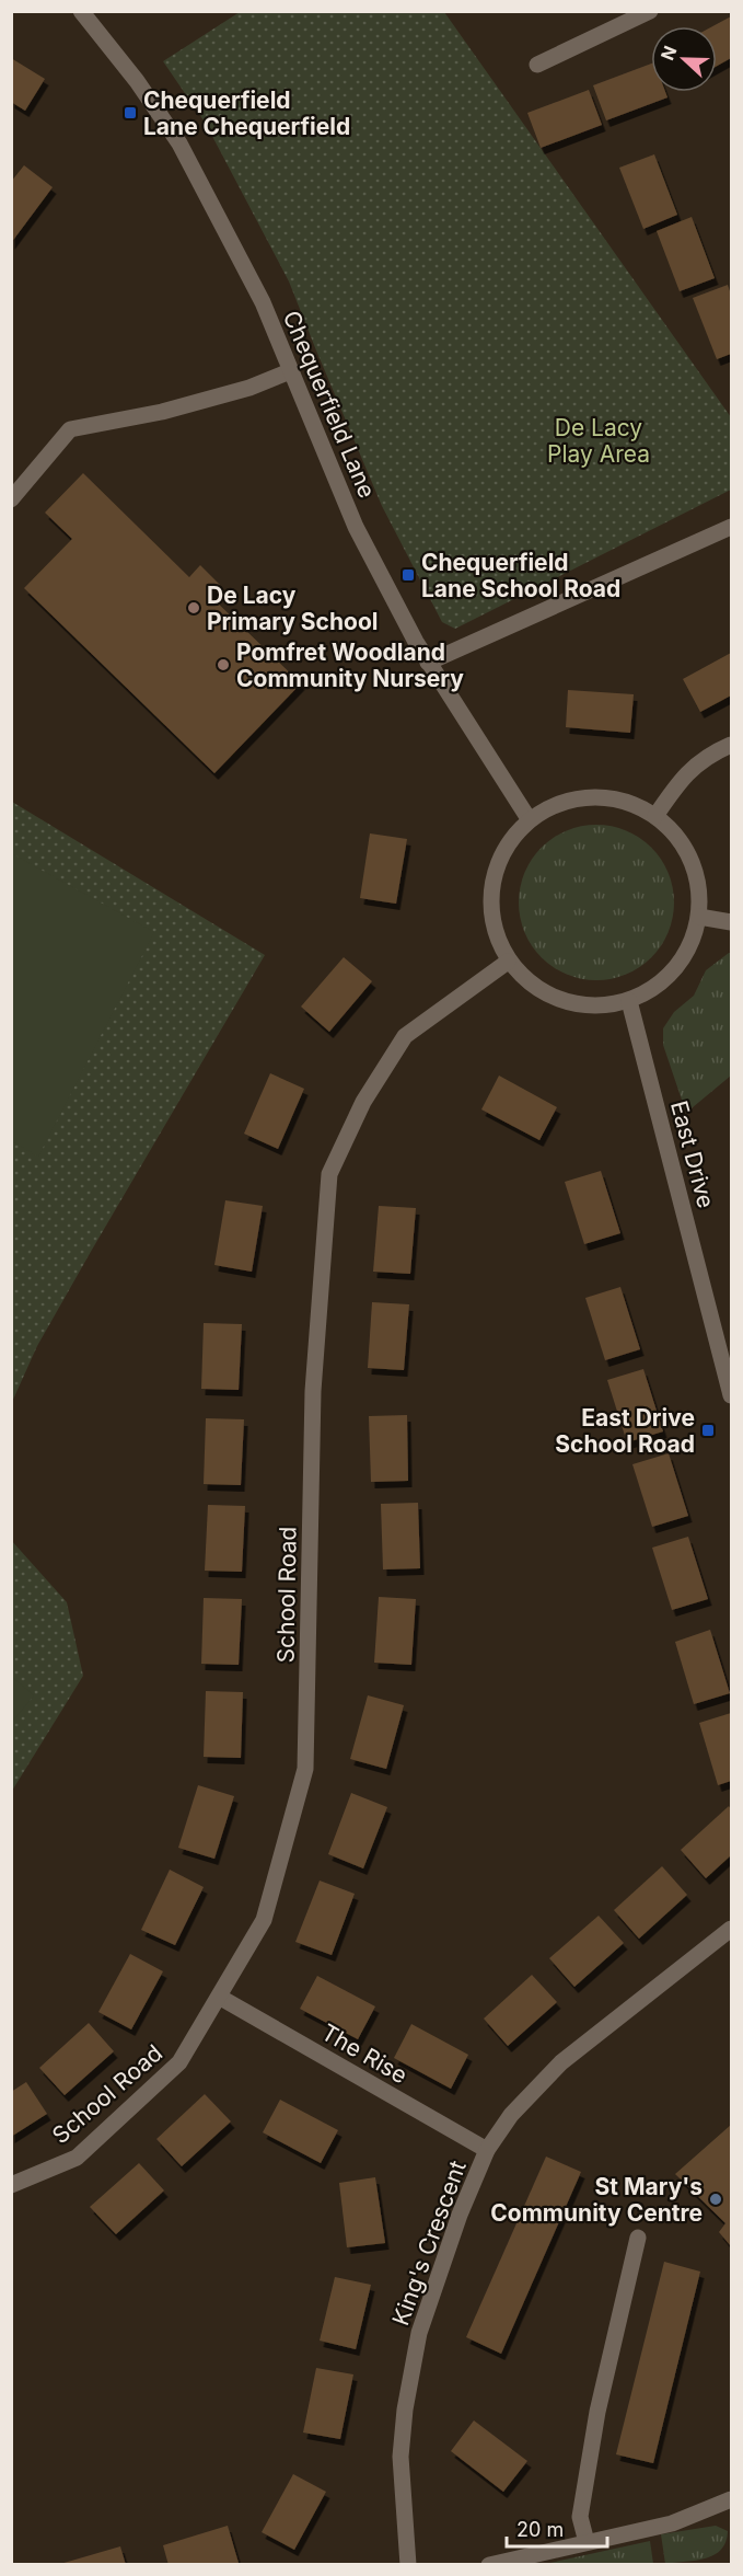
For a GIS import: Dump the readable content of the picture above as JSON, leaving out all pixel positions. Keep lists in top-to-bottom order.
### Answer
{
  "streets": {
    "street": [
      "Chequerfield Lane",
      "East Drive",
      "School Road",
      "The Rise",
      "King's Crescent"
    ]
  },
  "crossings": [
    ["Chequerfield Lane", "East Drive"],
    ["Chequerfield Lane", "School Road"],
    ["East Drive", "School Road"],
    ["School Road", "The Rise"],
    ["The Rise", "King's Crescent"]
  ],
  "parks": ["De Lacy Play Area"],
  "places": {
    "transit": ["Chequerfield Lane Chequerfield", "Chequerfield Lane School Road", "East Drive School Road"],
    "other": ["De Lacy Primary School", "Pomfret Woodland Community Nursery", "St Mary's Community Centre"]
  },
  "scale_bar": "20 m",
  "north": "left"
}
